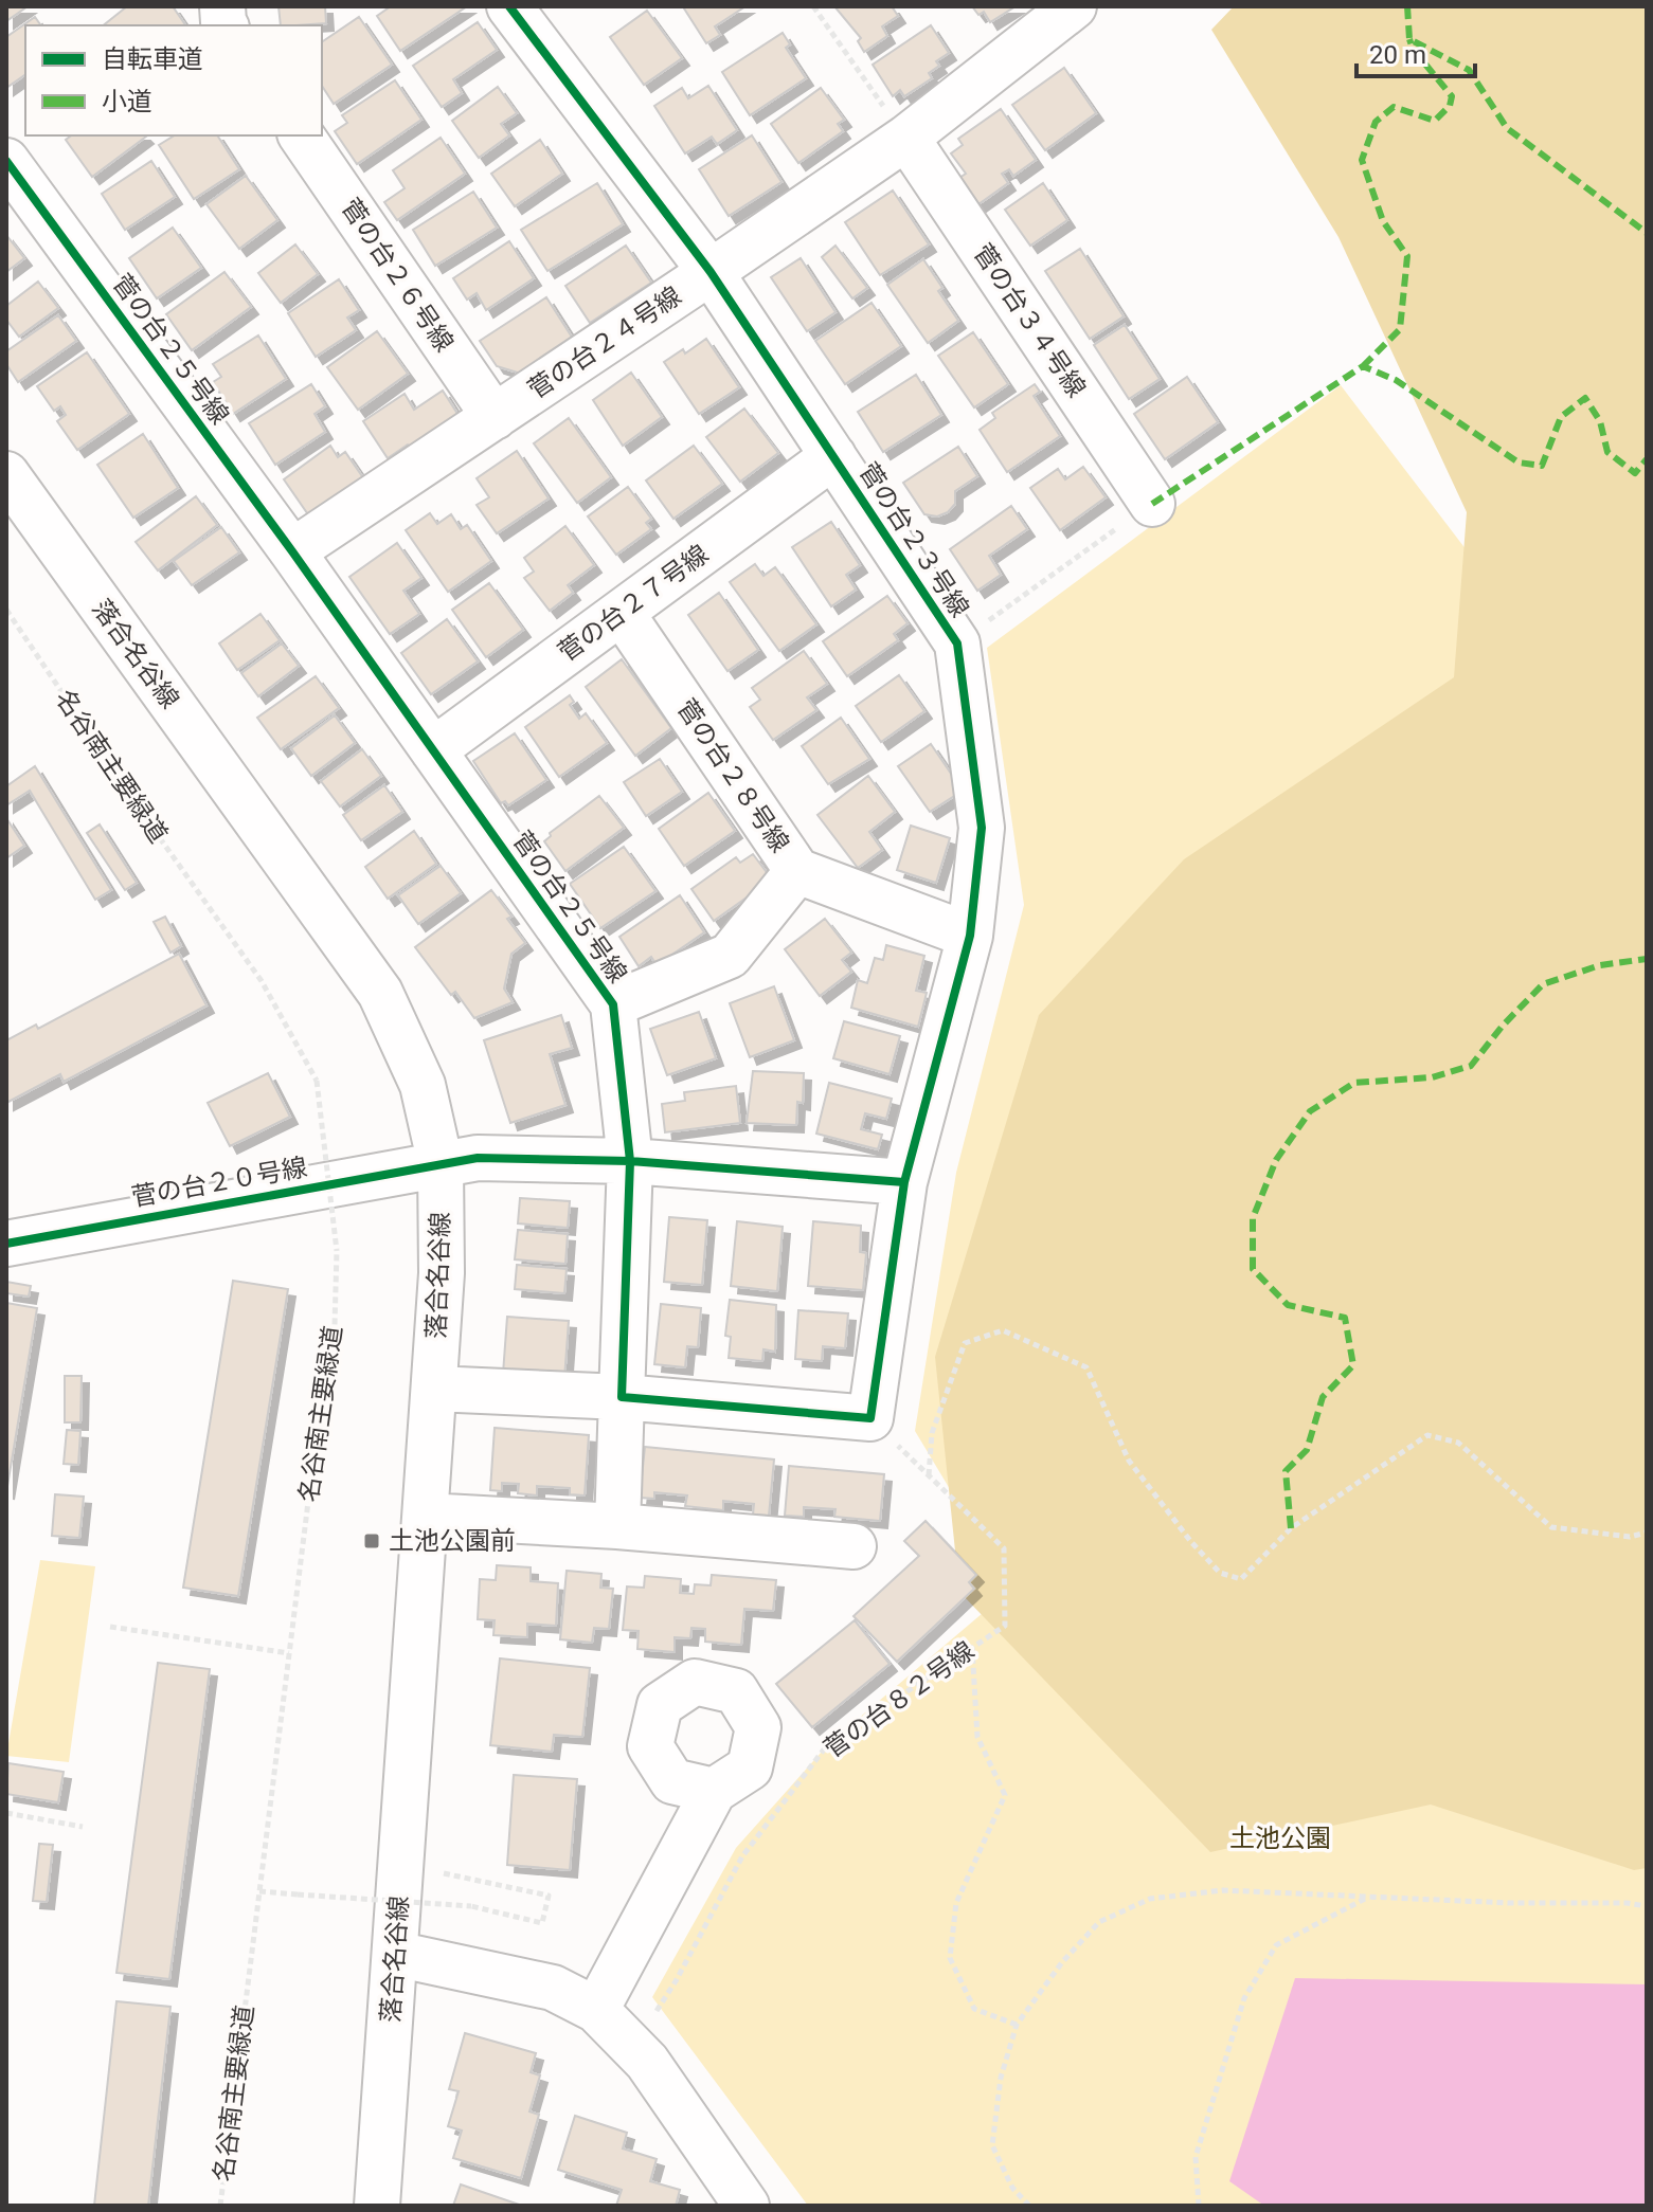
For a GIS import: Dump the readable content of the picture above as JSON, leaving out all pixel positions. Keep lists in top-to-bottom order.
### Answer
{
  "streets": {
    "street": [
      "菅の台２６号線",
      "菅の台３４号線",
      "菅の台２４号線",
      "菅の台２５号線",
      "菅の台２３号線",
      "菅の台２７号線",
      "落合名谷線",
      "菅の台２８号線",
      "菅の台２０号線"
    ],
    "path": ["名谷南主要緑道", "菅の台８２号線"]
  },
  "crossings": [
    ["菅の台２６号線", "菅の台２４号線"],
    ["菅の台３４号線", "菅の台２４号線"],
    ["菅の台２４号線", "菅の台２５号線"],
    ["菅の台２４号線", "菅の台２３号線"],
    ["菅の台２５号線", "菅の台２７号線"],
    ["菅の台２３号線", "菅の台２７号線"],
    ["菅の台２３号線", "菅の台２８号線"],
    ["菅の台２７号線", "菅の台２８号線"],
    ["落合名谷線", "菅の台２０号線"]
  ],
  "parks": ["土池公園"],
  "places": {
    "transit": ["土池公園前"]
  },
  "legend": ["自転車道", "小道"],
  "scale_bar": "20 m"
}
